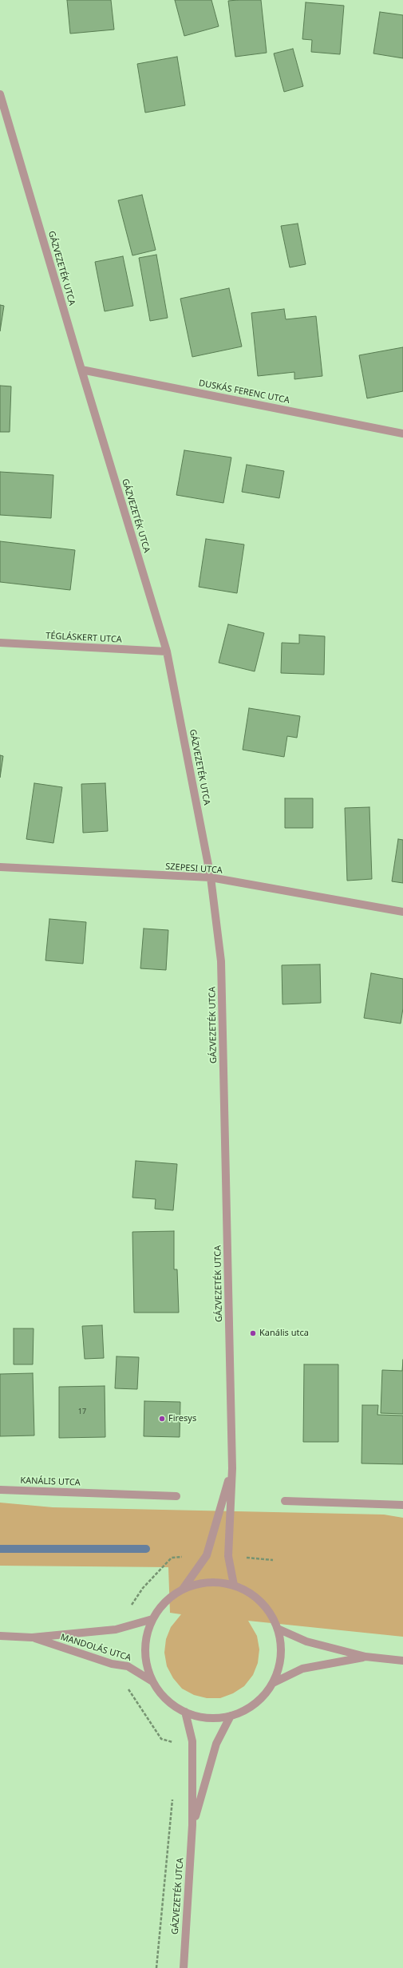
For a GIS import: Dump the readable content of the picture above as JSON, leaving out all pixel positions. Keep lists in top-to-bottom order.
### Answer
{
  "streets": {
    "street": [
      "GÁZVEZETÉK UTCA",
      "DUSKÁS FERENC UTCA",
      "TÉGLÁSKERT UTCA",
      "SZEPESI UTCA",
      "KANÁLIS UTCA",
      "MANDOLÁS UTCA"
    ]
  },
  "crossings": [
    ["GÁZVEZETÉK UTCA", "DUSKÁS FERENC UTCA"],
    ["GÁZVEZETÉK UTCA", "TÉGLÁSKERT UTCA"],
    ["GÁZVEZETÉK UTCA", "SZEPESI UTCA"]
  ],
  "places": ["Kanális utca", "Firesys"],
  "house_numbers": ["17"]
}
